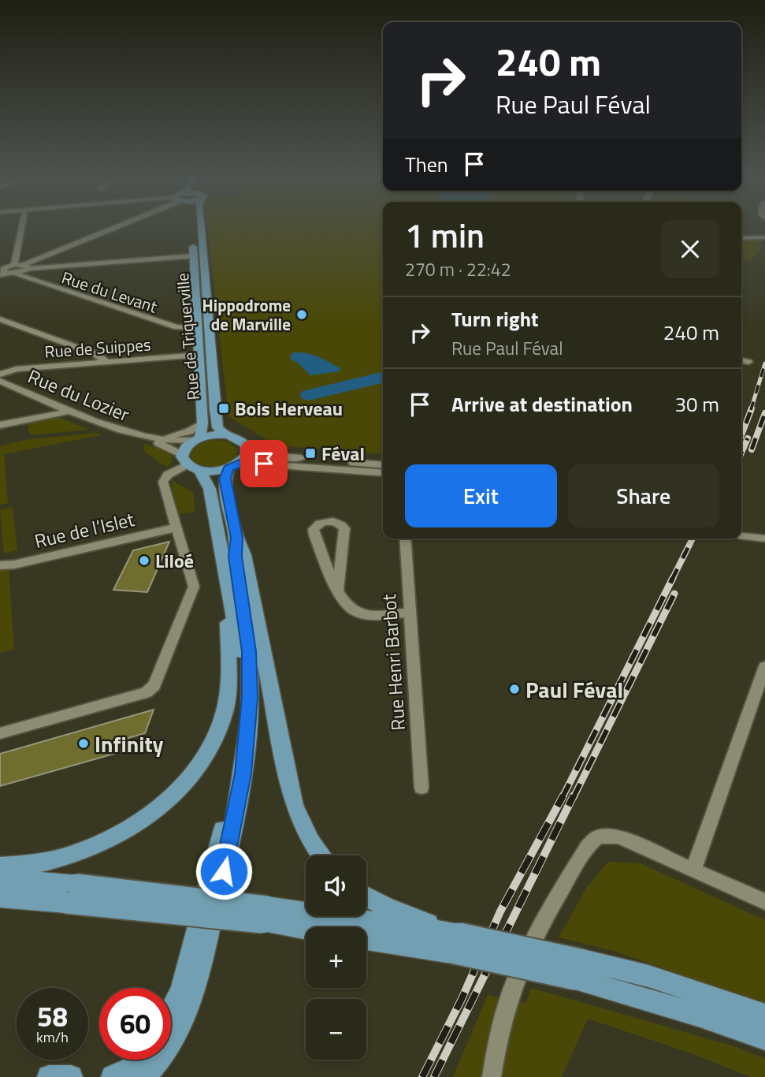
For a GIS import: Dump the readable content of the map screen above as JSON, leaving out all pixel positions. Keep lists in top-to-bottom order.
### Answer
{
  "streets": {
    "main road": ["Rue de Triquerville"],
    "street": [
      "Rue du Levant",
      "Rue de Suippes",
      "Rue du Lozier",
      "Rue de l’Islet",
      "Rue Henri Barbot"
    ]
  },
  "crossings": [
    ["Rue du Levant", "Rue de Triquerville"],
    ["Rue de Triquerville", "Rue de Suippes"],
    ["Rue de Triquerville", "Rue du Lozier"]
  ],
  "places": {
    "other": [
      "Hippodrome de Marville",
      "Liloé",
      "Paul Féval",
      "Infinity"
    ],
    "transit": ["Bois Herveau", "Féval"]
  },
  "page": {
    "turn": ["240 m", "Rue Paul Féval"],
    "then": "Then",
    "heading": ["1 min", "270 m · 22:42"],
    "list": [
      {
        "name": "Turn right",
        "note": "Rue Paul Féval",
        "value": "240 m"
      },
      {
        "name": "Arrive at destination",
        "value": "30 m"
      }
    ],
    "buttons": ["Exit", "Share"],
    "map_buttons": ["+", "−"],
    "speed": "58 km/h",
    "limit": "60"
  }
}
